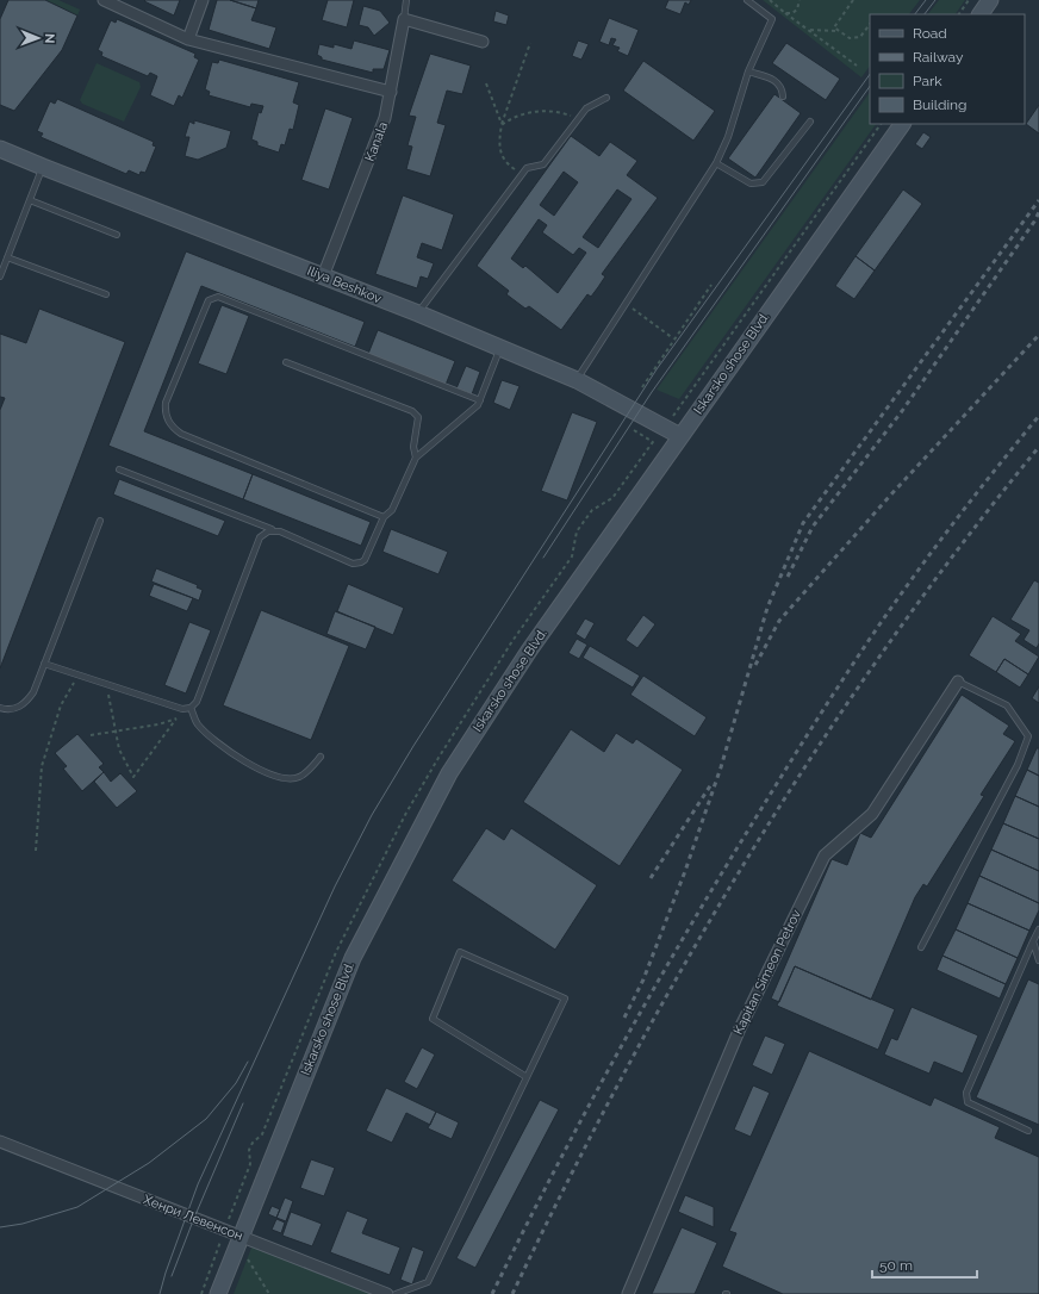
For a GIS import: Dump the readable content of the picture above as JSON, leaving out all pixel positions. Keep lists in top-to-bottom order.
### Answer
{
  "streets": {
    "main road": ["Iliya Beshkov", "Iskarsko shose Blvd."],
    "street": ["Kanala", "Kapitan Simeon Petrov", "Хенри Левенсон"]
  },
  "crossings": [
    ["Kanala", "Iliya Beshkov"],
    ["Iliya Beshkov", "Iskarsko shose Blvd."],
    ["Iskarsko shose Blvd.", "Хенри Левенсон"]
  ],
  "legend": [
    "Road",
    "Railway",
    "Park",
    "Building"
  ],
  "scale_bar": "50 m",
  "north": "right"
}
